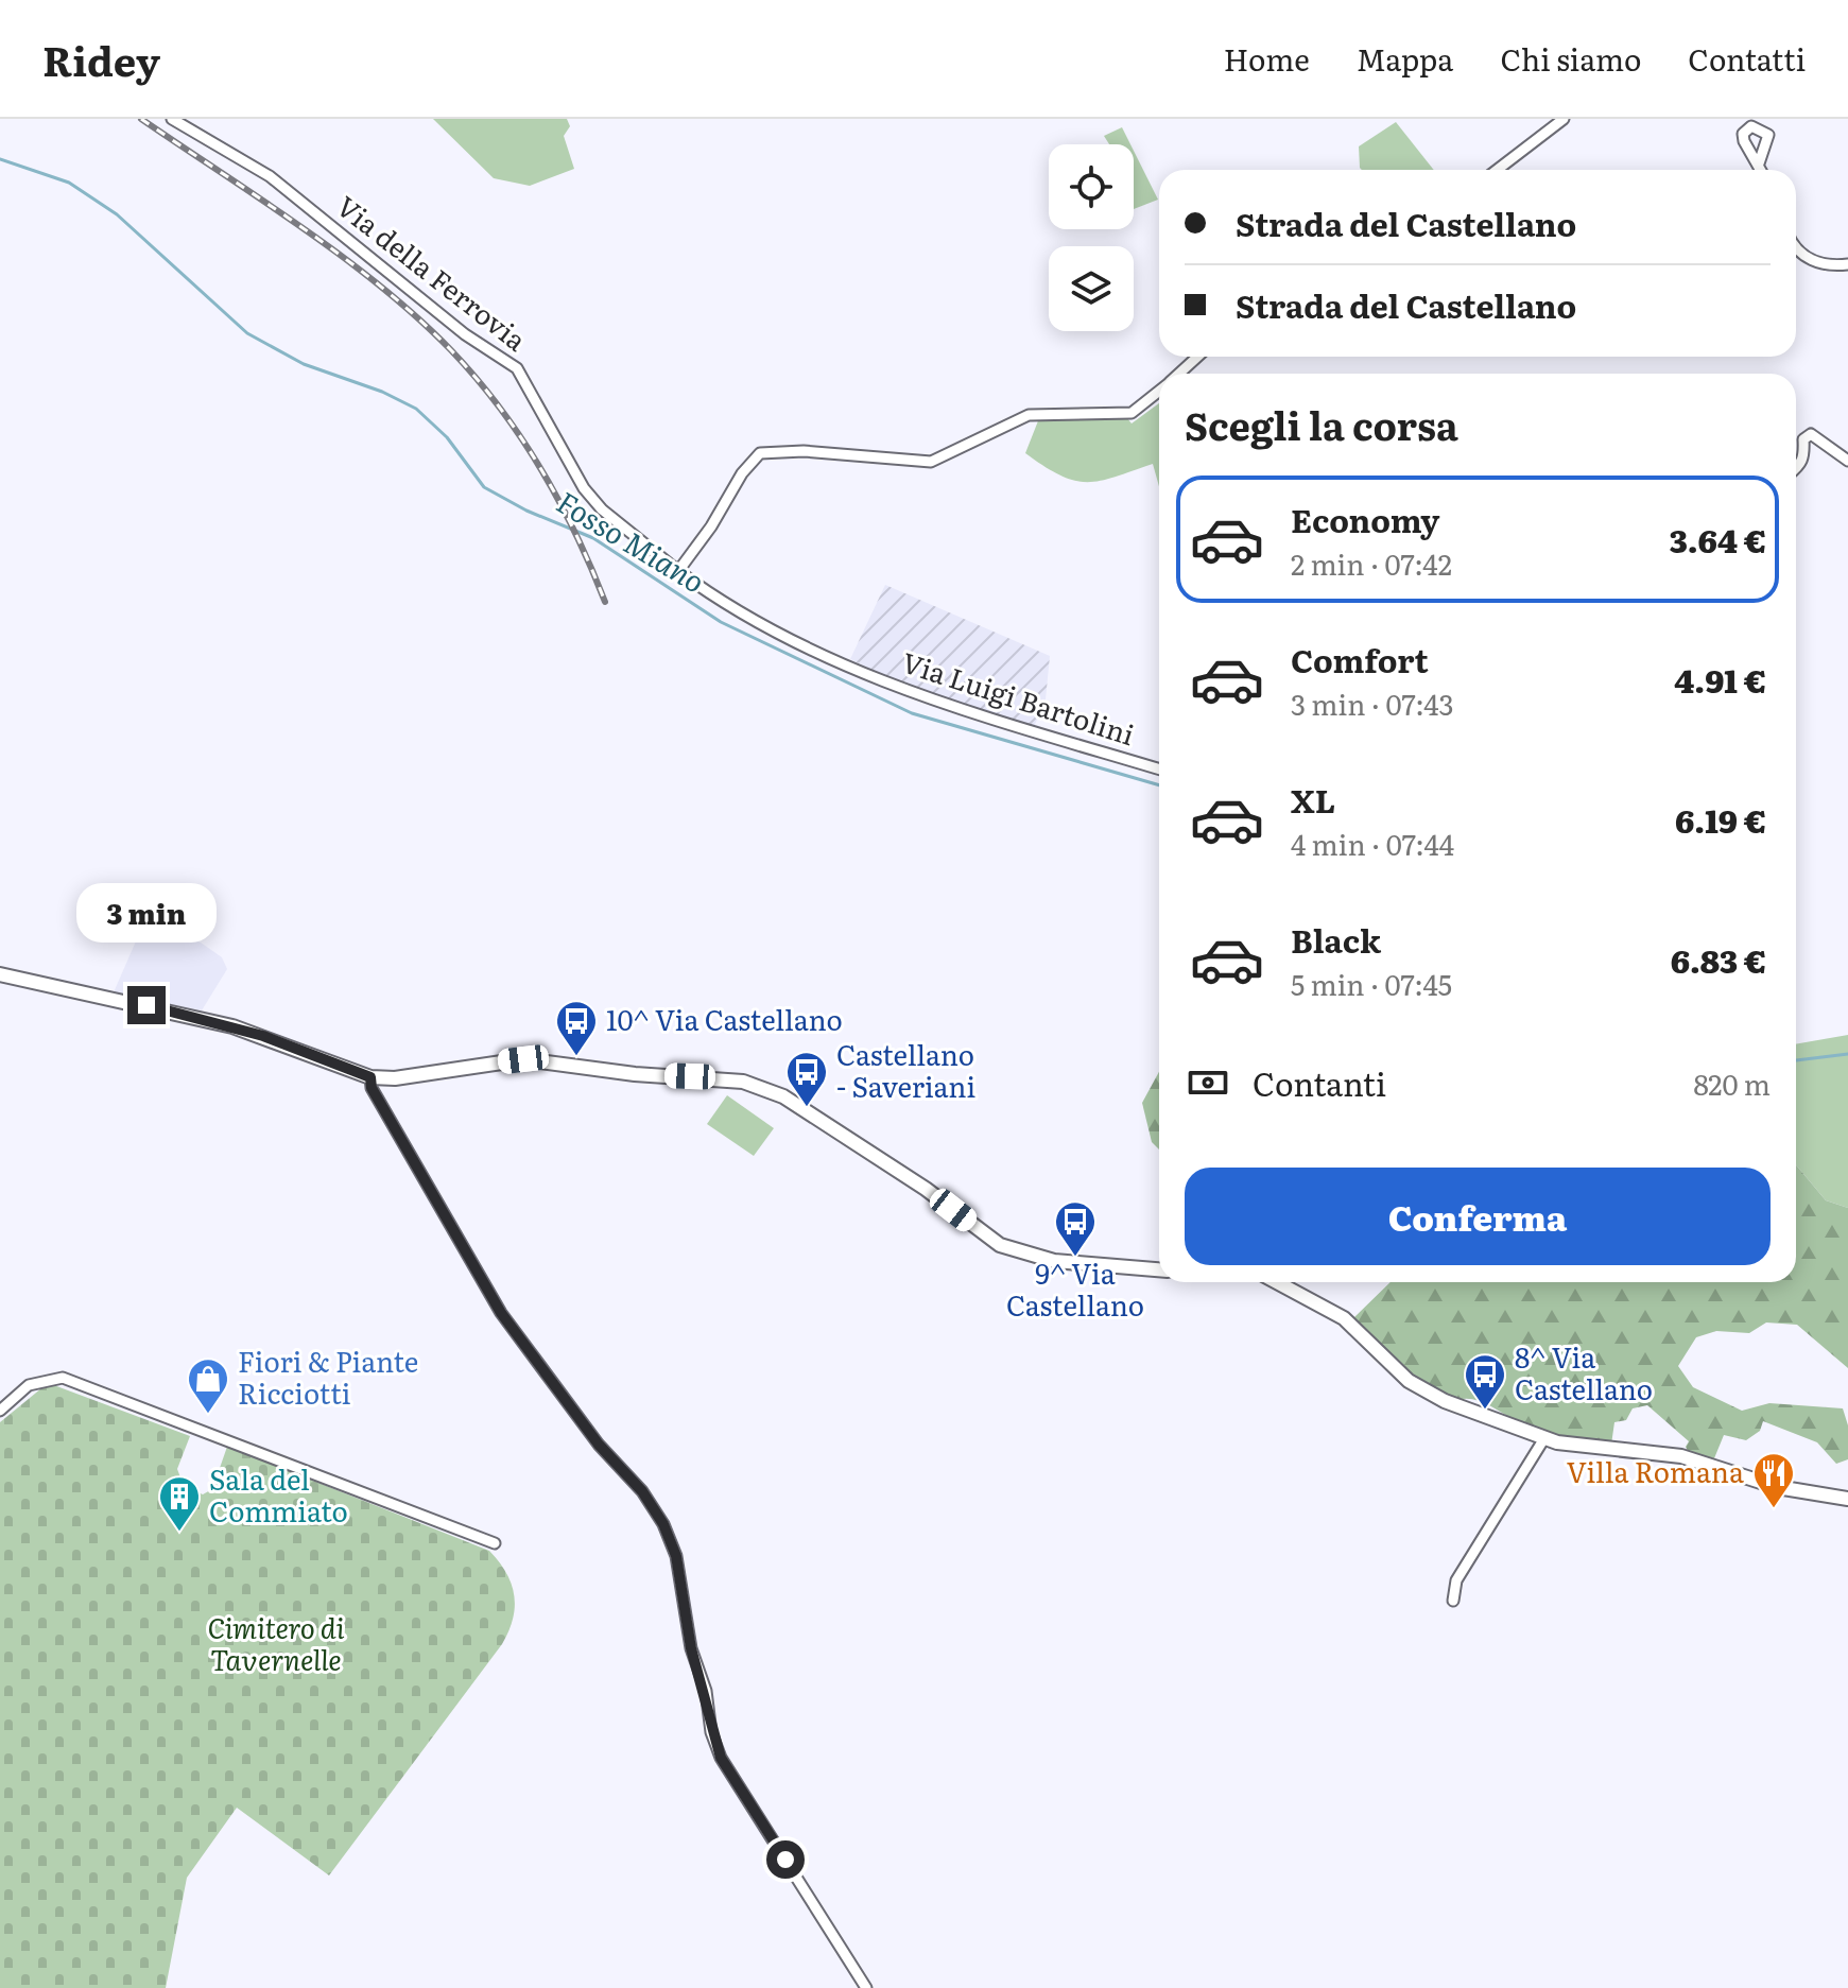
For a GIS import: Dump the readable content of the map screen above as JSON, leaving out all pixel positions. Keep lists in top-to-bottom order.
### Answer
{
  "streets": {
    "street": ["Via della Ferrovia", "Via Luigi Bartolini"]
  },
  "crossings": [
    ["Via della Ferrovia", "Via Luigi Bartolini"]
  ],
  "water": ["Fosso Miano"],
  "parks": ["Cimitero di Tavernelle"],
  "places": {
    "bus stop": [
      "10^ Via Castellano",
      "Castellano - Saveriani",
      "9^ Via Castellano",
      "8^ Via Castellano"
    ],
    "shop": ["Fiori & Piante Ricciotti"],
    "restaurant": ["Villa Romana"],
    "building": ["Sala del Commiato"]
  },
  "page": {
    "header": "Ridey",
    "nav": [
      "Home",
      "Mappa",
      "Chi siamo",
      "Contatti"
    ],
    "banner": ["Strada del Castellano", "Strada del Castellano"],
    "heading": "Scegli la corsa",
    "list": [
      {
        "name": "Economy",
        "note": "2 min · 07:42",
        "value": "3.64 €"
      },
      {
        "name": "Comfort",
        "note": "3 min · 07:43",
        "value": "4.91 €"
      },
      {
        "name": "XL",
        "note": "4 min · 07:44",
        "value": "6.19 €"
      },
      {
        "name": "Black",
        "note": "5 min · 07:45",
        "value": "6.83 €"
      }
    ],
    "bubble": "3 min",
    "pay": ["Contanti", "820 m"],
    "buttons": "Conferma"
  }
}
